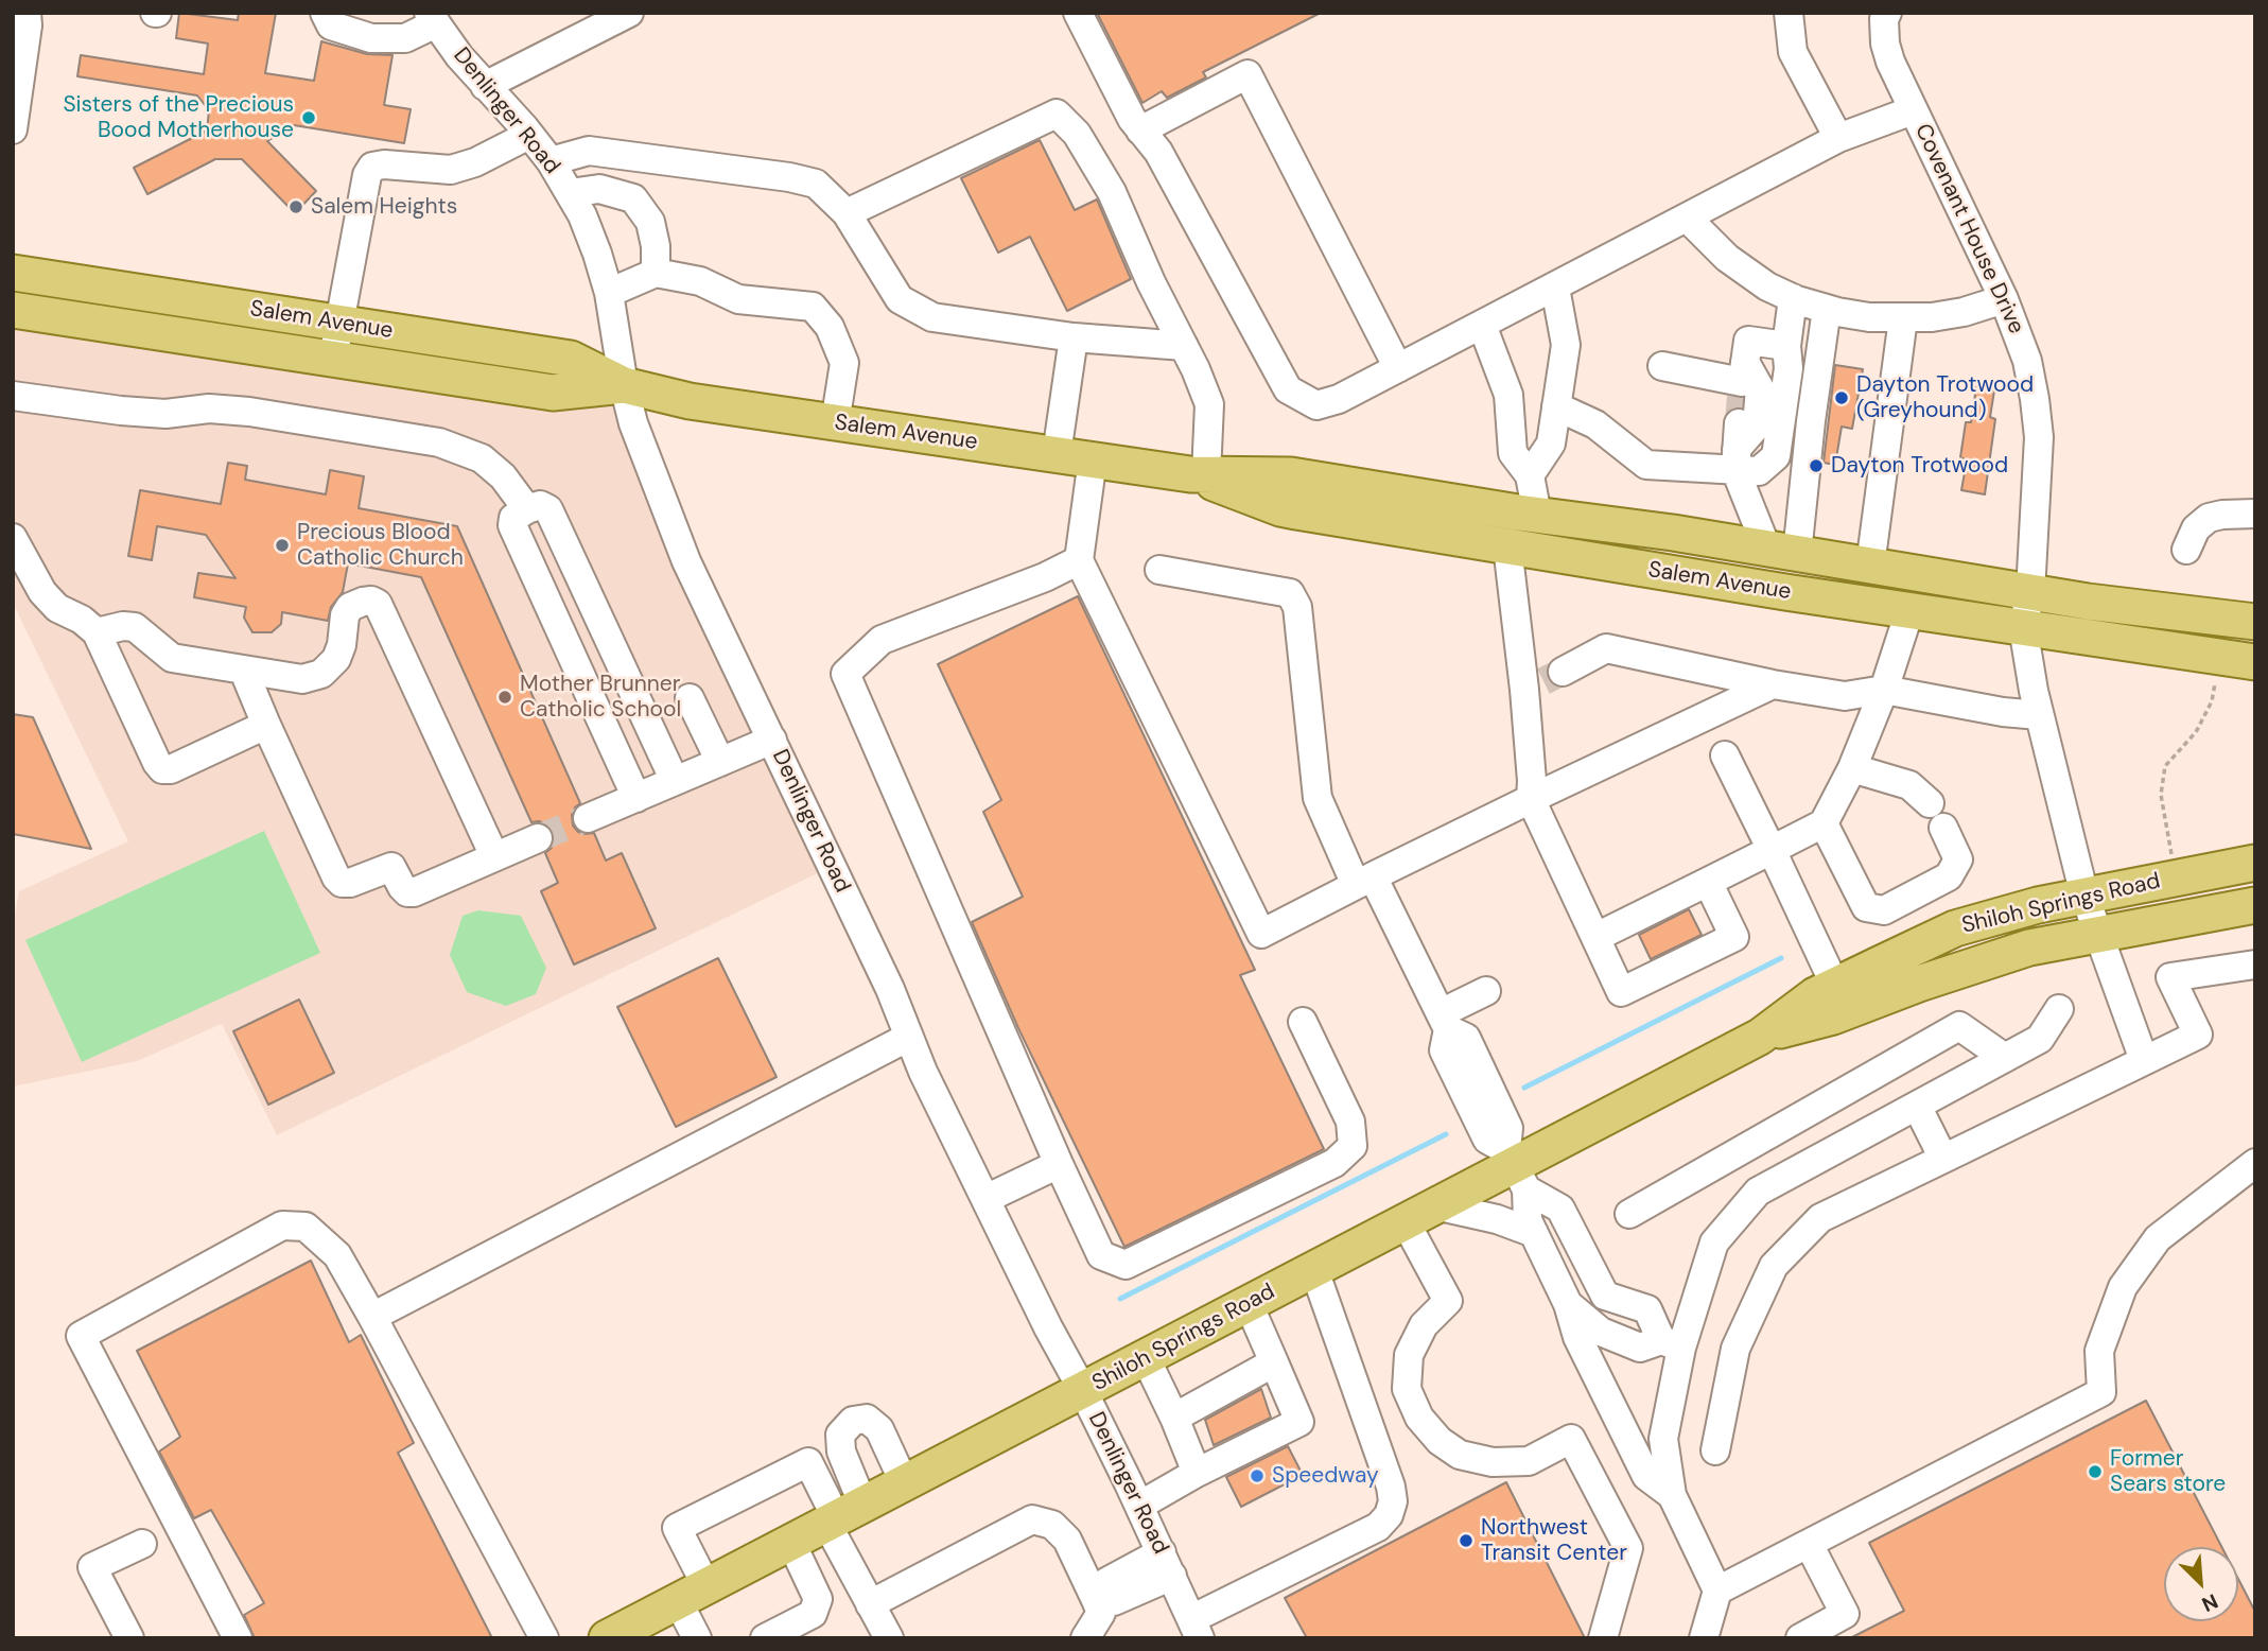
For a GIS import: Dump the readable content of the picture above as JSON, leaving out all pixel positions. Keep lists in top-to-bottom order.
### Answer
{
  "streets": {
    "main road": ["Salem Avenue", "Shiloh Springs Road"],
    "street": ["Denlinger Road", "Covenant House Drive"]
  },
  "crossings": [
    ["Denlinger Road", "Salem Avenue"],
    ["Denlinger Road", "Shiloh Springs Road"],
    ["Covenant House Drive", "Salem Avenue"]
  ],
  "places": [
    "Sisters of the Precious Bood Motherhouse",
    "Salem Heights",
    "Dayton Trotwood (Greyhound)",
    "Dayton Trotwood",
    "Precious Blood Catholic Church",
    "Mother Brunner Catholic School",
    "Former Sears store",
    "Speedway",
    "Northwest Transit Center"
  ],
  "north": "bottom right"
}
